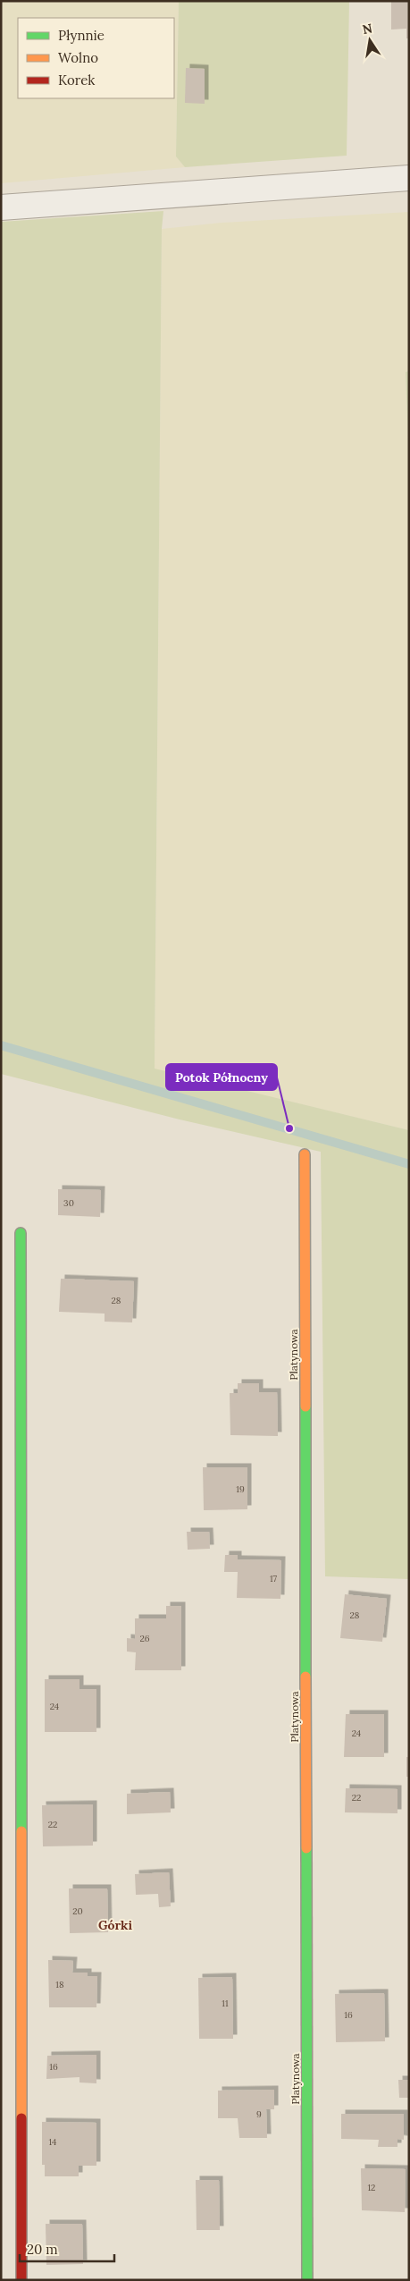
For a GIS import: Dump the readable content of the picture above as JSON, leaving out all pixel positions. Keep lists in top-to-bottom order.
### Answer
{
  "streets": {
    "street": ["Platynowa"]
  },
  "districts": ["Górki"],
  "places": ["Potok Północny"],
  "house_numbers": [
    "30",
    "28",
    "19",
    "17",
    "28",
    "26",
    "24",
    "24",
    "22",
    "22",
    "20",
    "18",
    "11",
    "16",
    "16",
    "9",
    "14",
    "12"
  ],
  "legend": ["Płynnie", "Wolno", "Korek"],
  "scale_bar": "20 m",
  "north": "top"
}
